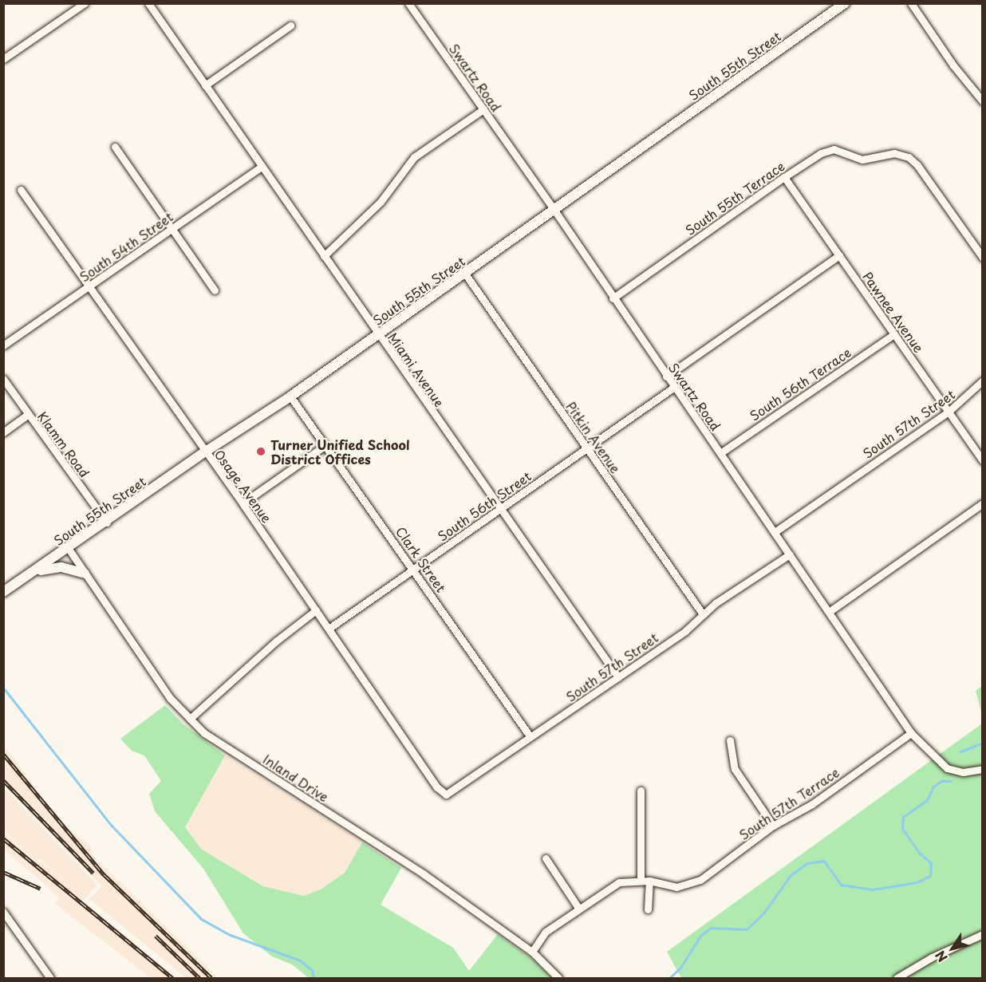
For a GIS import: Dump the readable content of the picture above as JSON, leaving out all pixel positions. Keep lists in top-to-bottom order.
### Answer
{
  "streets": {
    "main road": ["South 55th Street"],
    "street": [
      "Swartz Road",
      "South 55th Terrace",
      "South 54th Street",
      "Pawnee Avenue",
      "Miami Avenue",
      "South 56th Terrace",
      "South 57th Street",
      "Pitkin Avenue",
      "Klamm Road",
      "Osage Avenue",
      "South 56th Street",
      "Clark Street",
      "Inland Drive",
      "South 57th Terrace"
    ]
  },
  "crossings": [
    ["South 55th Street", "Swartz Road"],
    ["South 55th Street", "Miami Avenue"],
    ["South 55th Street", "Pitkin Avenue"],
    ["South 55th Street", "Klamm Road"],
    ["South 55th Street", "Osage Avenue"],
    ["South 55th Street", "Clark Street"],
    ["South 55th Street", "Inland Drive"],
    ["Swartz Road", "South 55th Terrace"],
    ["Swartz Road", "South 56th Terrace"],
    ["Swartz Road", "South 57th Street"],
    ["Swartz Road", "South 56th Street"],
    ["Swartz Road", "South 57th Terrace"],
    ["South 55th Terrace", "Pawnee Avenue"],
    ["South 54th Street", "Miami Avenue"],
    ["South 54th Street", "Osage Avenue"],
    ["Pawnee Avenue", "South 56th Terrace"],
    ["Pawnee Avenue", "South 57th Street"],
    ["Miami Avenue", "South 57th Street"],
    ["Miami Avenue", "South 56th Street"],
    ["South 57th Street", "Pitkin Avenue"],
    ["South 57th Street", "Osage Avenue"],
    ["South 57th Street", "Clark Street"],
    ["Pitkin Avenue", "South 56th Street"],
    ["Osage Avenue", "South 56th Street"],
    ["South 56th Street", "Clark Street"],
    ["Inland Drive", "South 57th Terrace"]
  ],
  "places": ["Turner Unified School District Offices"],
  "north": "bottom left"
}
